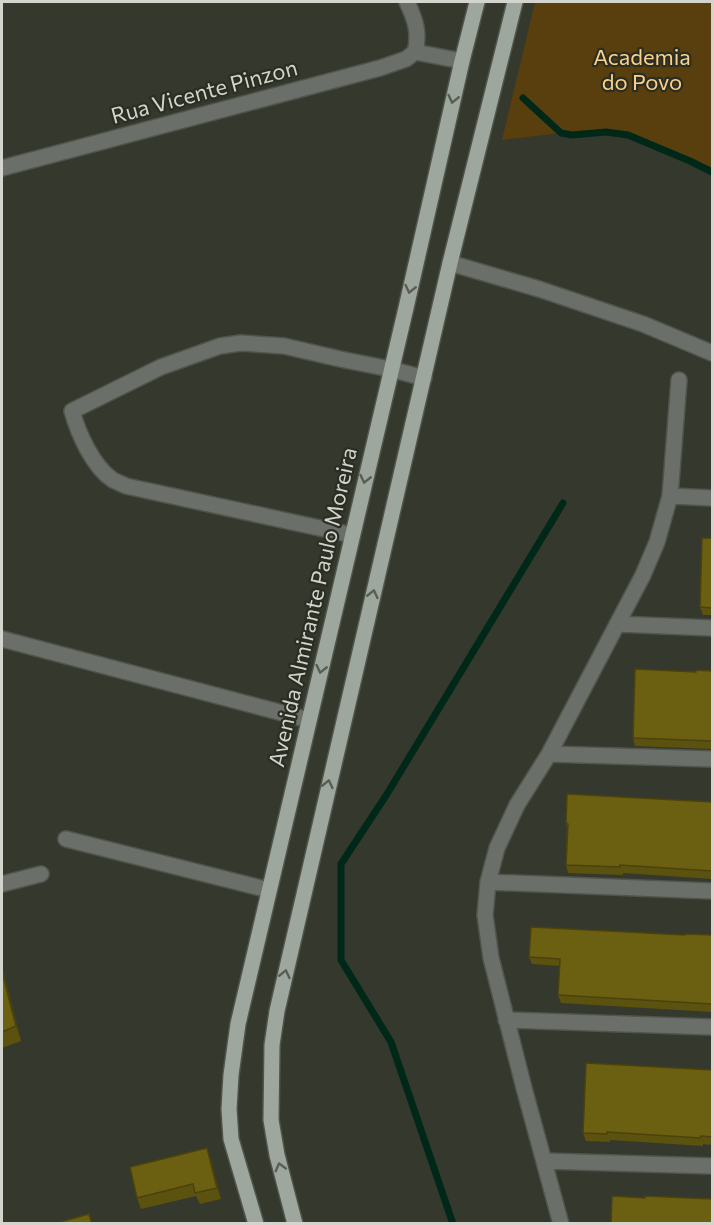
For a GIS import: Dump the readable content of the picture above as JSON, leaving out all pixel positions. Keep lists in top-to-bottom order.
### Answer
{
  "streets": {
    "main road": ["Avenida Almirante Paulo Moreira"],
    "street": ["Rua Vicente Pinzon"]
  },
  "parks": ["Academia do Povo"]
}
